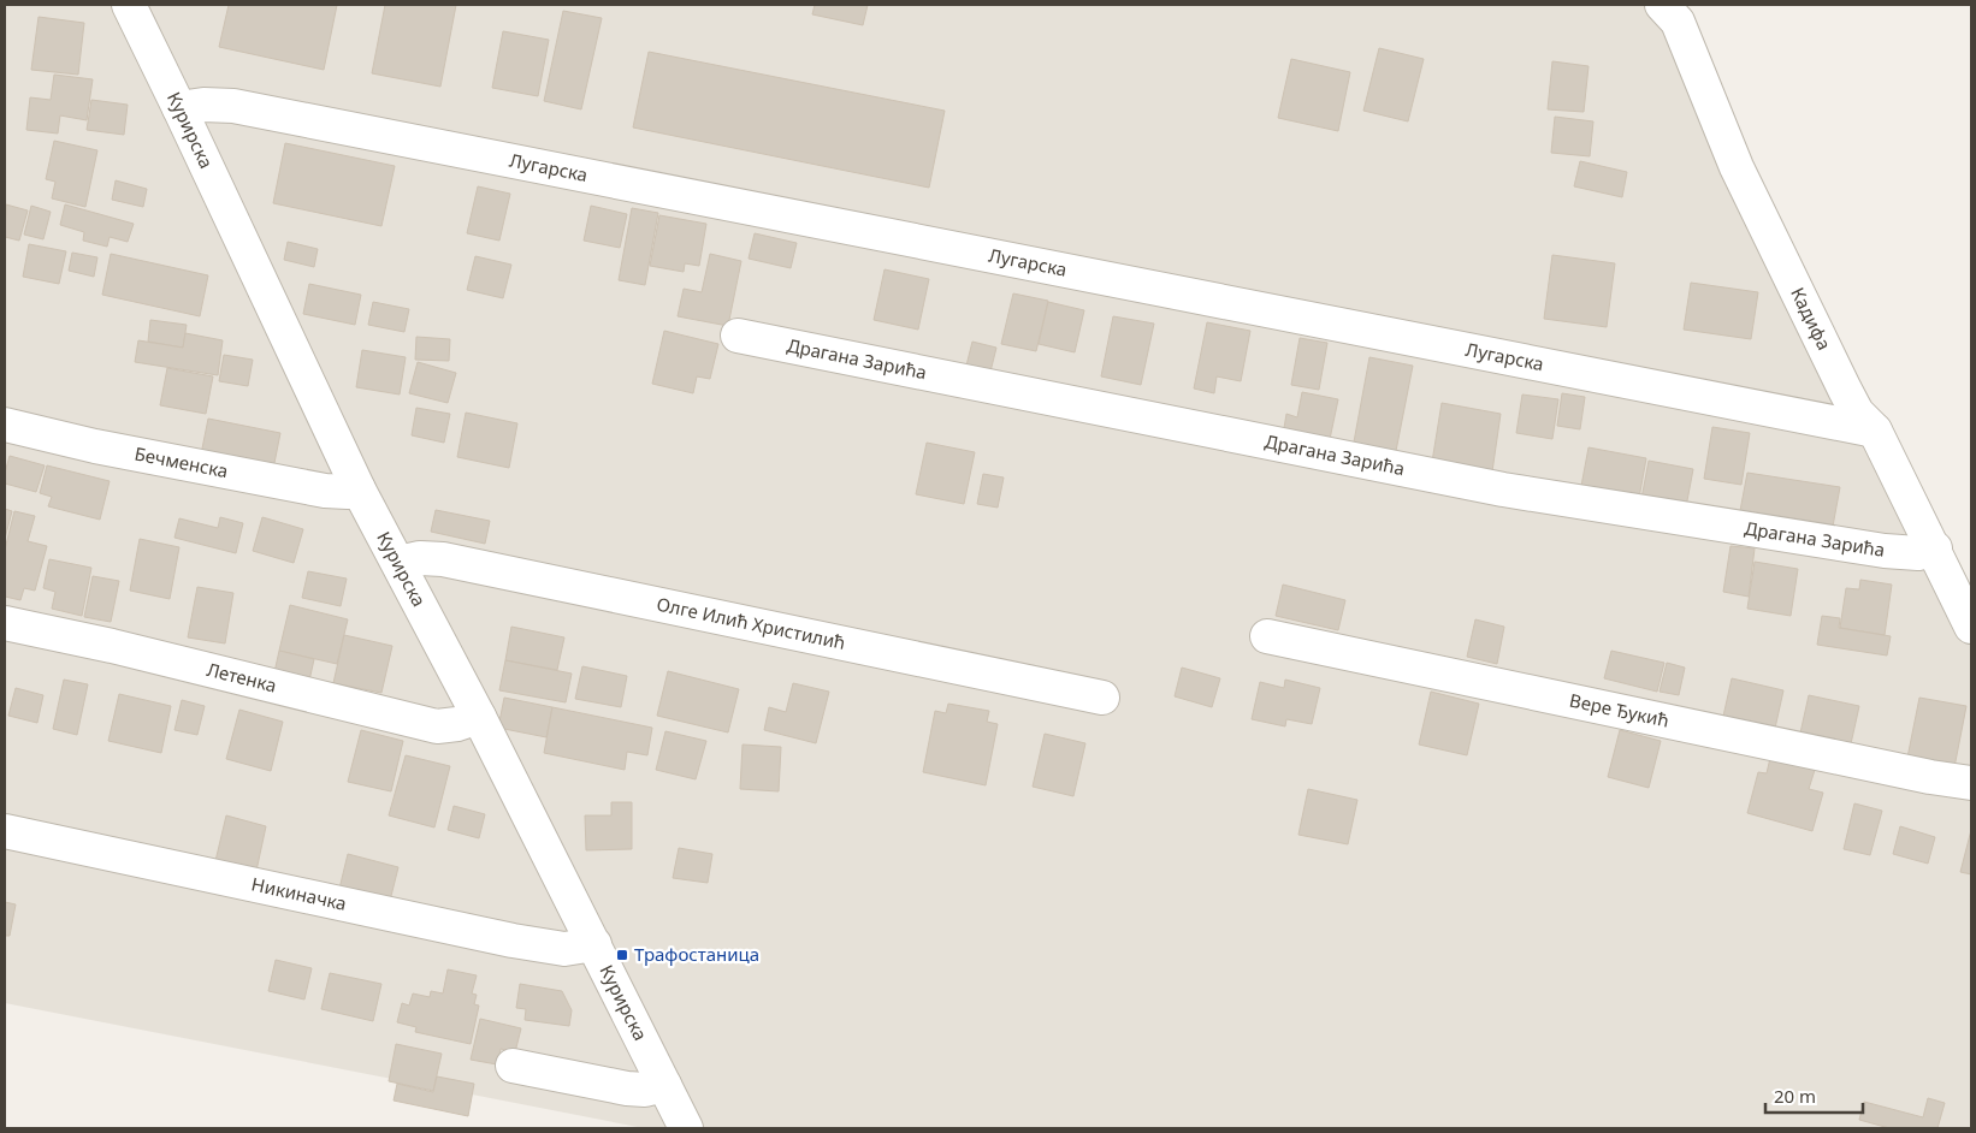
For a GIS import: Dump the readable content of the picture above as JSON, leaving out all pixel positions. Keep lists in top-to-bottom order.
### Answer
{
  "streets": {
    "street": [
      "Курирска",
      "Лугарска",
      "Кадифа",
      "Драгана Зарића",
      "Бечменска",
      "Олге Илић Христилић",
      "Летенка",
      "Вере Ђукић",
      "Никиначка"
    ]
  },
  "crossings": [
    ["Курирска", "Лугарска"],
    ["Курирска", "Бечменска"],
    ["Курирска", "Олге Илић Христилић"],
    ["Курирска", "Летенка"],
    ["Курирска", "Никиначка"],
    ["Лугарска", "Кадифа"],
    ["Кадифа", "Драгана Зарића"]
  ],
  "places": {
    "transit": ["Трафостаница"]
  },
  "scale_bar": "20 m"
}
